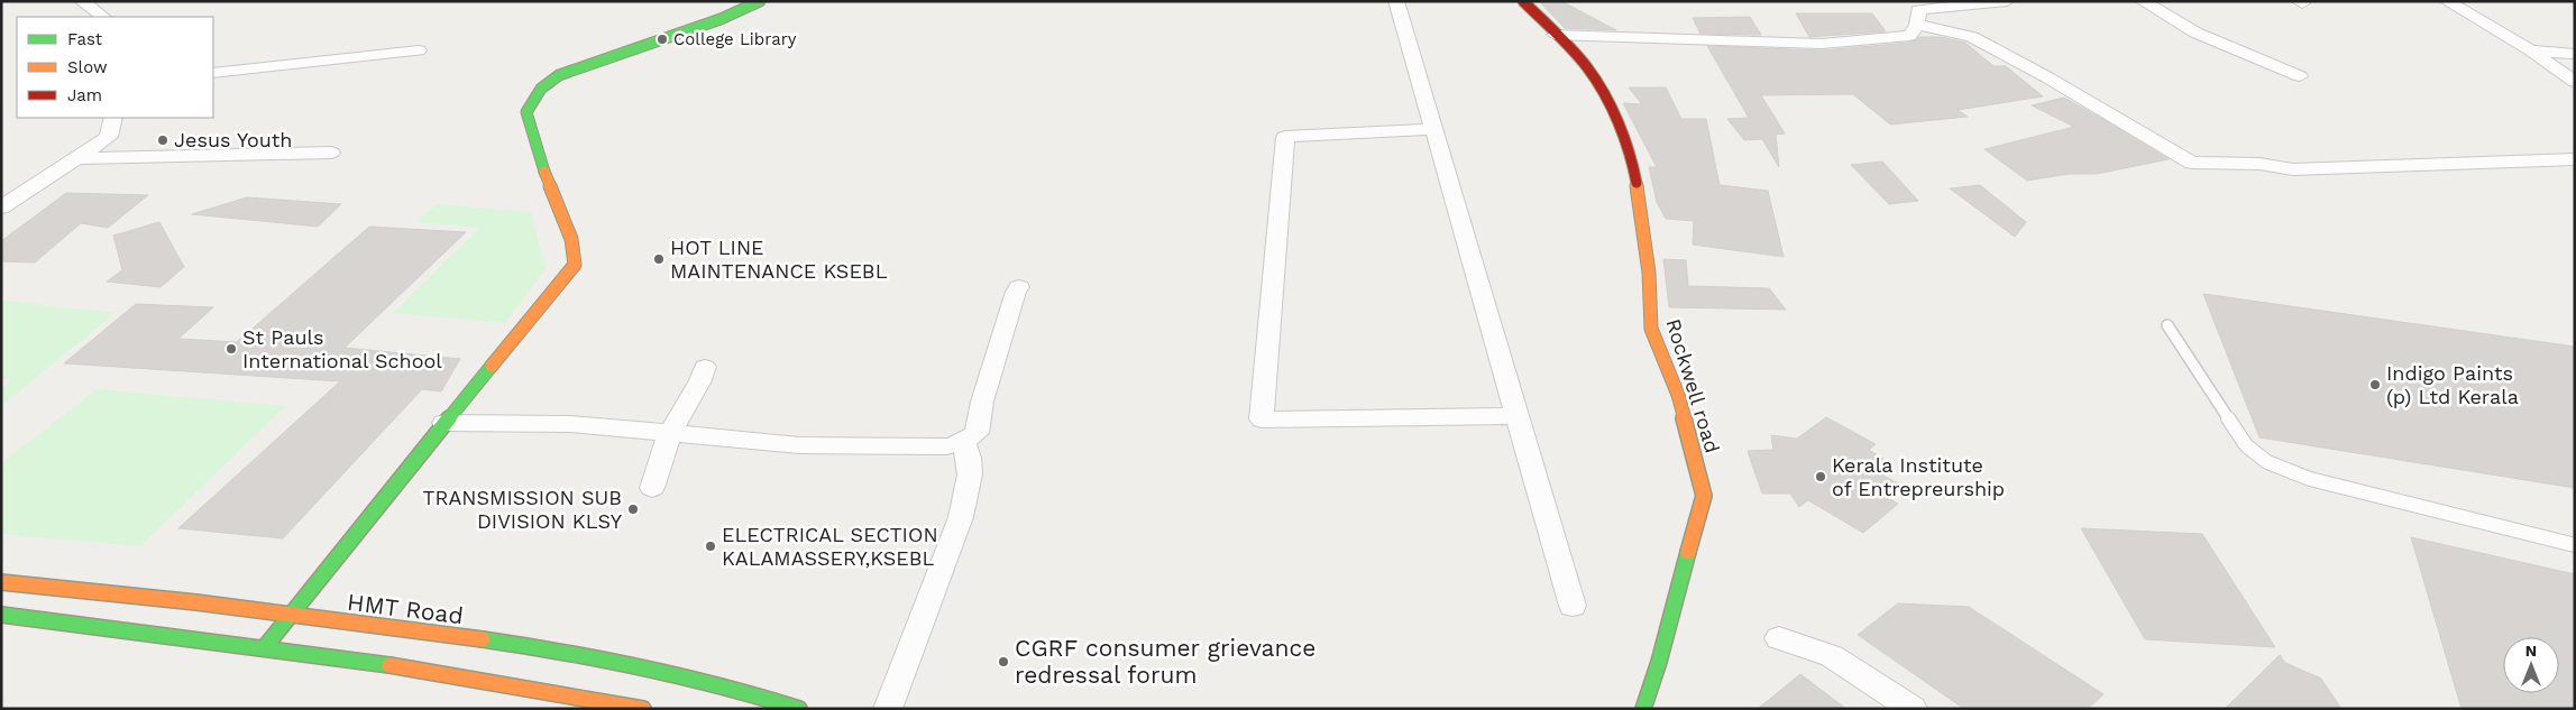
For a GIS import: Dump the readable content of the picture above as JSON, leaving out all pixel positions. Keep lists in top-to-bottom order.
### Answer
{
  "streets": {
    "street": ["Rockwell road", "HMT Road"]
  },
  "places": [
    "College Library",
    "Jesus Youth",
    "HOT LINE MAINTENANCE KSEBL",
    "St Pauls International School",
    "Indigo Paints (p) Ltd Kerala",
    "Kerala Institute of Entrepreurship",
    "TRANSMISSION SUB DIVISION KLSY",
    "ELECTRICAL SECTION KALAMASSERY,KSEBL",
    "CGRF consumer grievance redressal forum"
  ],
  "legend": ["Fast", "Slow", "Jam"],
  "north": "top"
}
